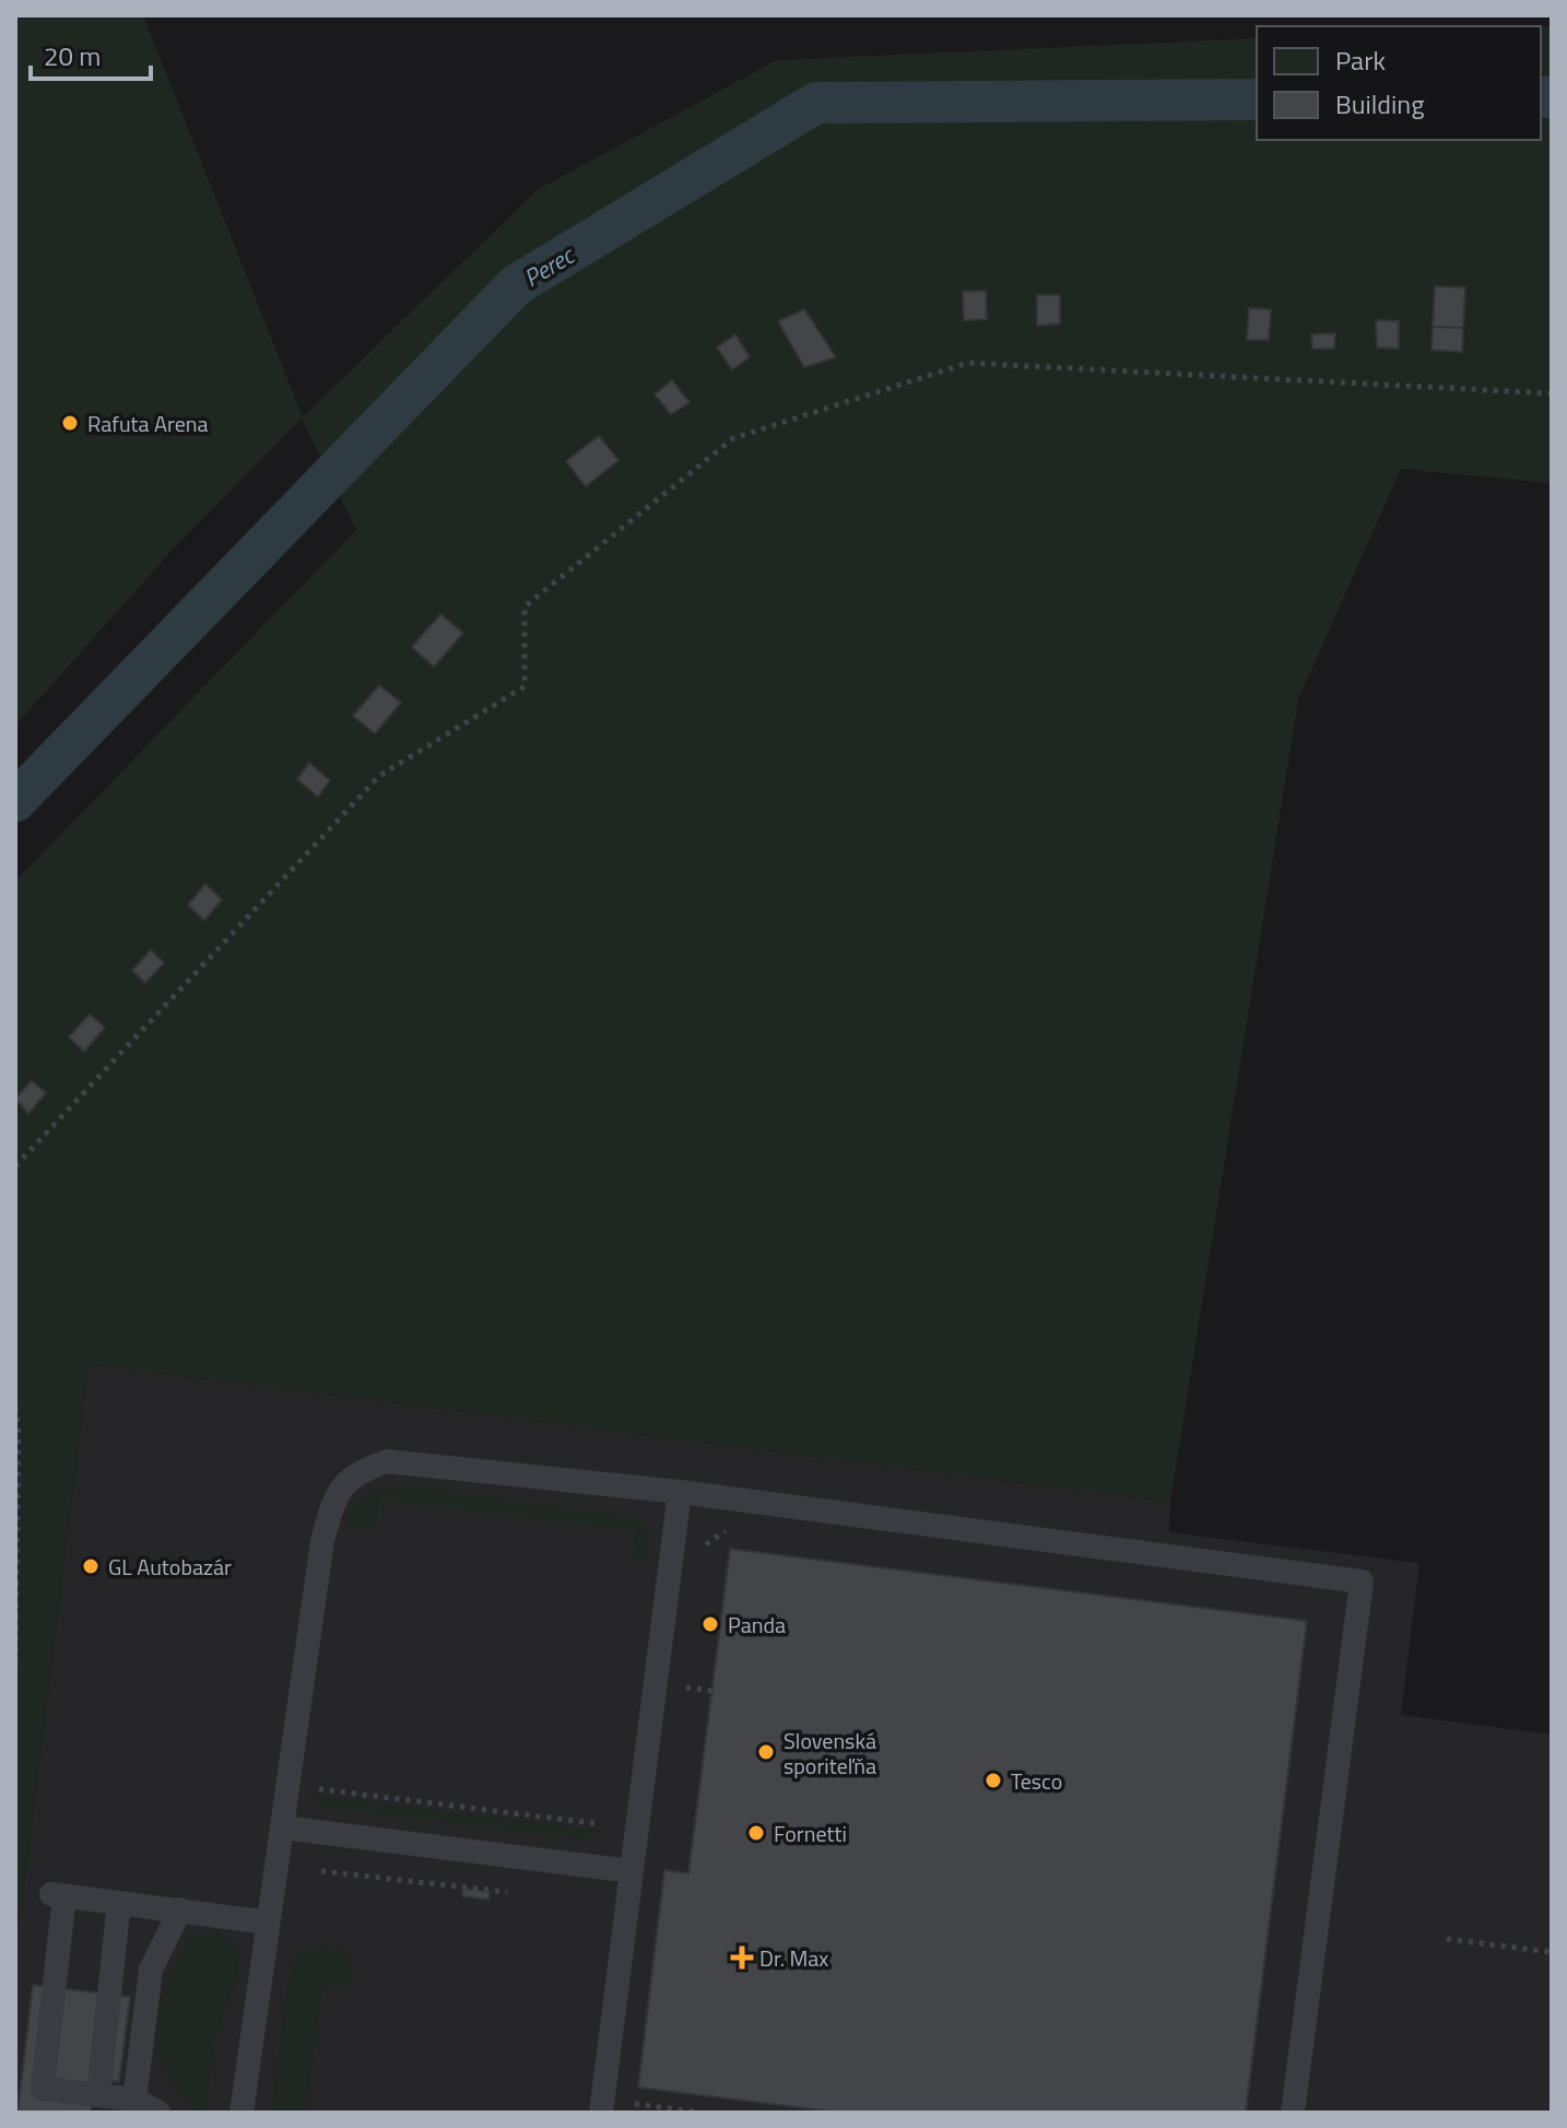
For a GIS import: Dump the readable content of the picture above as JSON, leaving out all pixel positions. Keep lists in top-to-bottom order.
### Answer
{
  "water": ["Perec"],
  "places": {
    "other": [
      "Rafuta Arena",
      "GL Autobazár",
      "Panda",
      "Slovenská sporiteľňa",
      "Tesco",
      "Fornetti"
    ],
    "health": ["Dr. Max"]
  },
  "legend": ["Park", "Building"],
  "scale_bar": "20 m"
}
